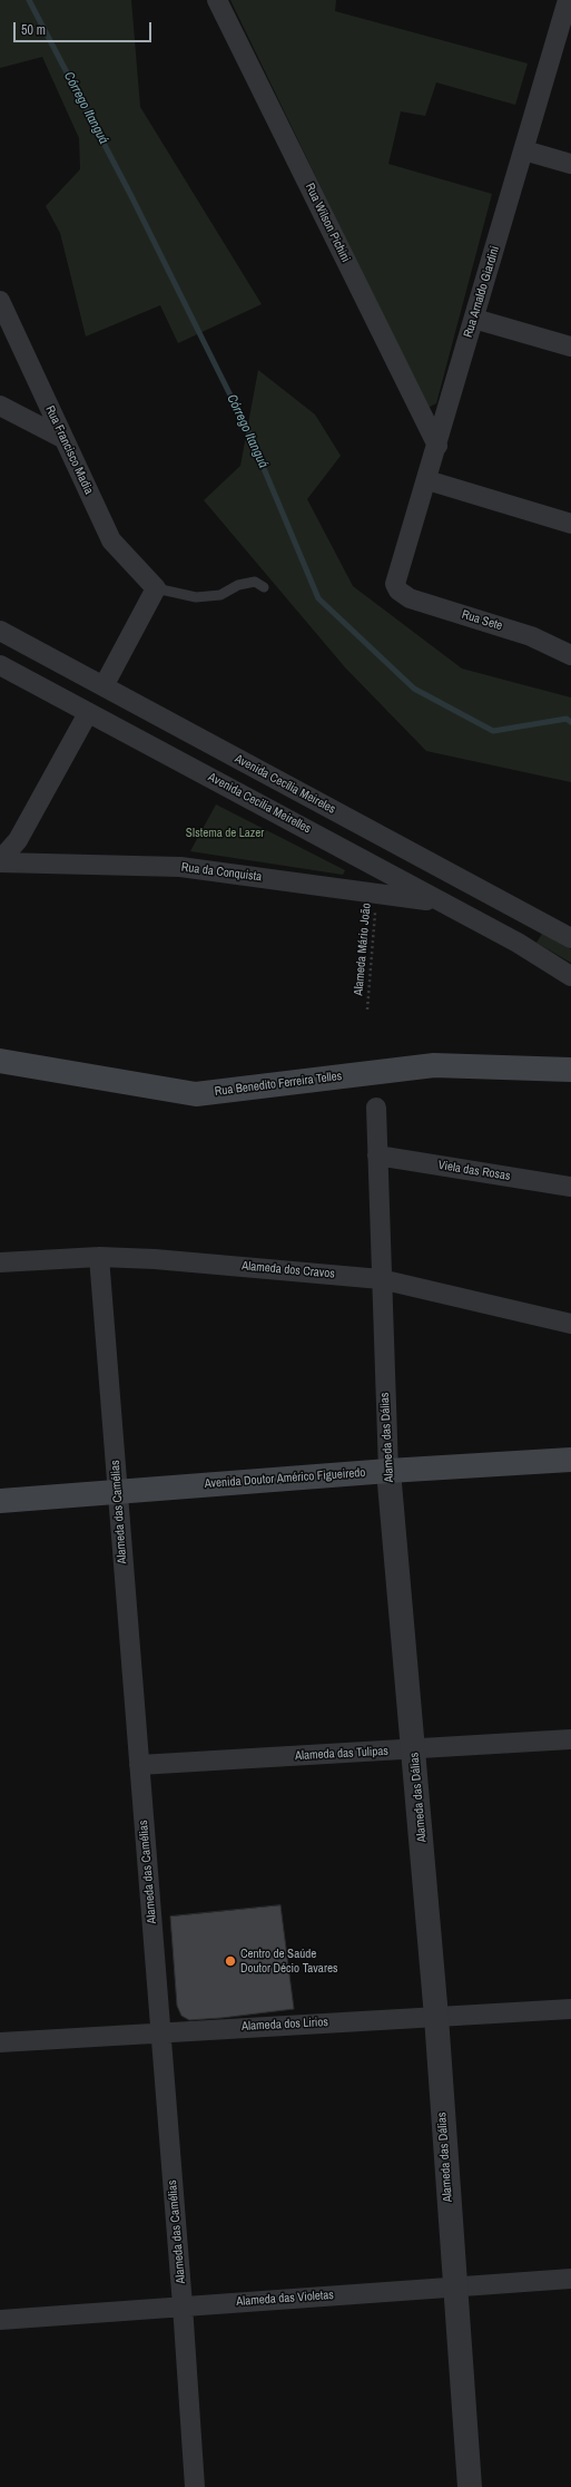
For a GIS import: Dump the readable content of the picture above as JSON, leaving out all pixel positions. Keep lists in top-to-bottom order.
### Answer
{
  "streets": {
    "main road": ["Rua Benedito Ferreira Telles", "Avenida Doutor Américo Figueiredo"],
    "street": [
      "Rua Wilson Pichini",
      "Rua Arnaldo Giardini",
      "Rua Francisco Madia",
      "Rua Sete",
      "Avenida Cecília Meireles",
      "Avenida Cecilia Meirelles",
      "Rua da Conquista",
      "Viela das Rosas",
      "Alameda dos Cravos",
      "Alameda das Dálias",
      "Alameda das Camélias",
      "Alameda das Tulipas",
      "Alameda dos Lirios",
      "Alameda das Violetas"
    ],
    "path": ["Alameda Mário João"]
  },
  "crossings": [
    ["Rua Wilson Pichini", "Rua Arnaldo Giardini"],
    ["Rua Arnaldo Giardini", "Rua Sete"],
    ["Avenida Cecilia Meirelles", "Rua da Conquista"],
    ["Rua da Conquista", "Alameda Mário João"],
    ["Viela das Rosas", "Alameda das Dálias"],
    ["Alameda dos Cravos", "Alameda das Dálias"],
    ["Alameda dos Cravos", "Alameda das Camélias"],
    ["Alameda das Dálias", "Avenida Doutor Américo Figueiredo"],
    ["Alameda das Dálias", "Alameda das Tulipas"],
    ["Alameda das Dálias", "Alameda dos Lirios"],
    ["Alameda das Dálias", "Alameda das Violetas"],
    ["Avenida Doutor Américo Figueiredo", "Alameda das Camélias"],
    ["Alameda das Camélias", "Alameda das Tulipas"],
    ["Alameda das Camélias", "Alameda dos Lirios"],
    ["Alameda das Camélias", "Alameda das Violetas"]
  ],
  "water": ["Córrego Itanguá"],
  "parks": ["SIstema de Lazer"],
  "places": ["Centro de Saúde Doutor Décio Tavares"],
  "scale_bar": "50 m"
}
